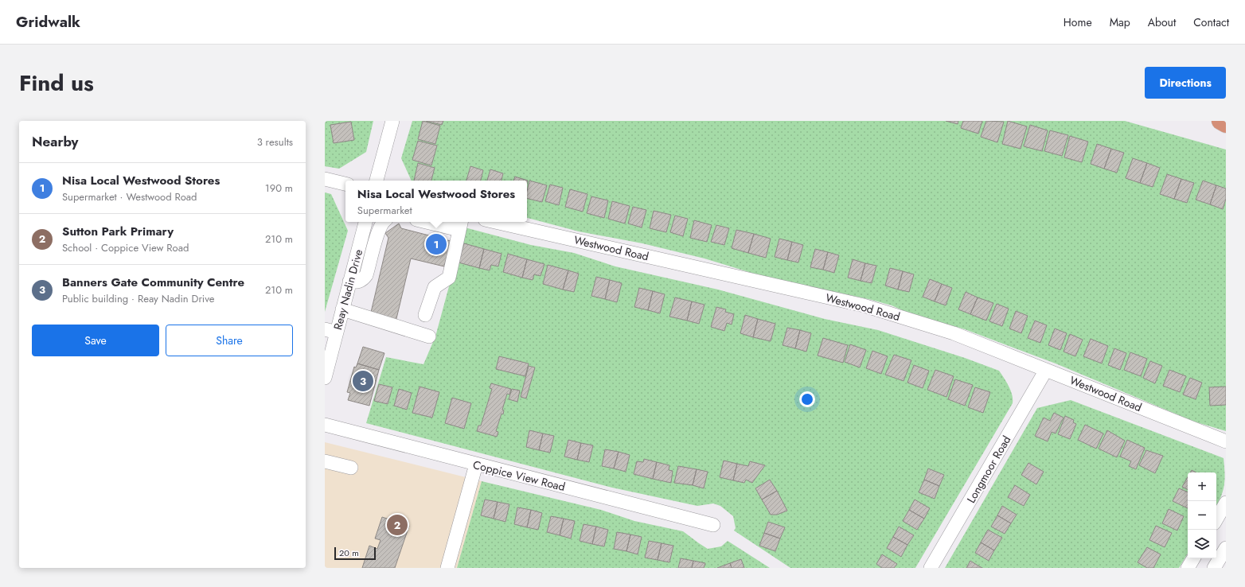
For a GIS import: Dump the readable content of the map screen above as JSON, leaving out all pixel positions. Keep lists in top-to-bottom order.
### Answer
{
  "streets": {
    "street": [
      "Westwood Road",
      "Reay Nadin Drive",
      "Longmoor Road",
      "Coppice View Road"
    ]
  },
  "crossings": [
    ["Westwood Road", "Longmoor Road"]
  ],
  "scale_bar": "20 m",
  "page": {
    "header": "Gridwalk",
    "nav": [
      "Home",
      "Map",
      "About",
      "Contact"
    ],
    "title": "Find us",
    "buttons": [
      "Directions",
      ["Save", "Share"]
    ],
    "heading": ["Nearby", "3 results"],
    "list": [
      {
        "mark": "1",
        "name": "Nisa Local Westwood Stores",
        "note": "Supermarket · Westwood Road",
        "value": "190 m"
      },
      {
        "mark": "2",
        "name": "Sutton Park Primary",
        "note": "School · Coppice View Road",
        "value": "210 m"
      },
      {
        "mark": "3",
        "name": "Banners Gate Community Centre",
        "note": "Public building · Reay Nadin Drive",
        "value": "210 m"
      }
    ],
    "popup": ["Nisa Local Westwood Stores", "Supermarket"],
    "pins": ["1", "3", "2"],
    "map_buttons": ["+", "−"],
    "scale": "20 m"
  }
}
